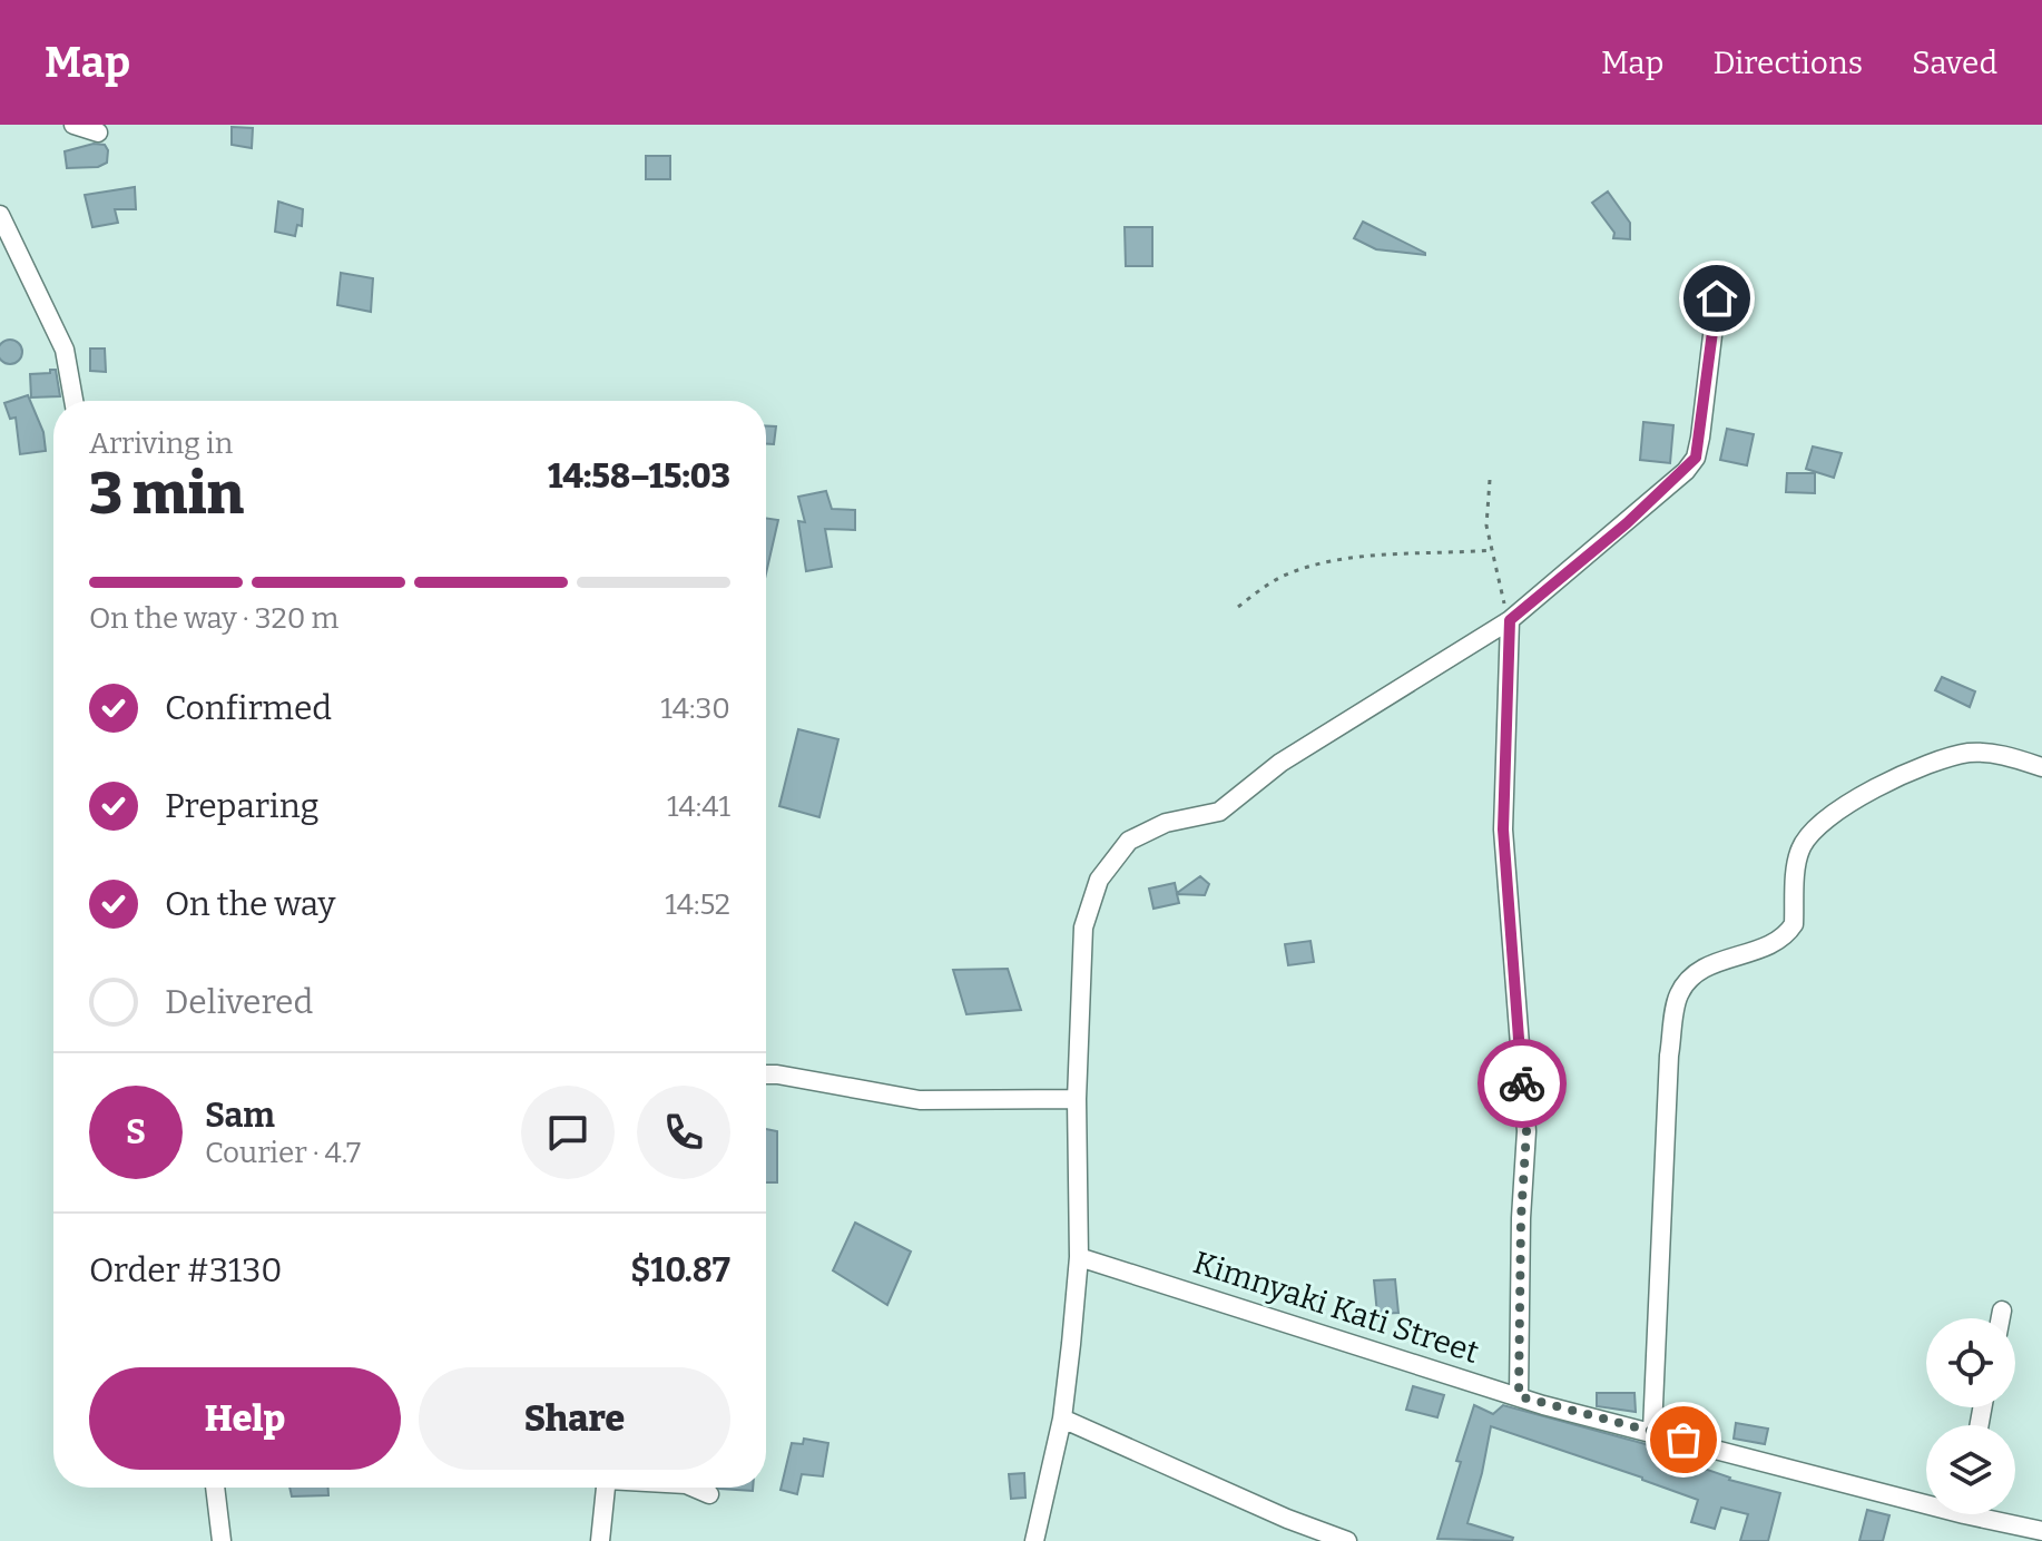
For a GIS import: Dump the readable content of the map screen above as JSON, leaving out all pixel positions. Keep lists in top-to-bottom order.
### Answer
{
  "streets": {
    "street": ["Kimnyaki Kati Street"]
  },
  "page": {
    "header": "Map",
    "nav": ["Map", "Directions", "Saved"],
    "heading": ["3 min", "Arriving in", "14:58–15:03"],
    "panel": [
      "Sam",
      "Courier · 4.7",
      "Order #3130",
      "$10.87"
    ],
    "bar": "On the way · 320 m",
    "list": [
      ["Confirmed", "14:30"],
      ["Preparing", "14:41"],
      ["On the way", "14:52"],
      "Delivered"
    ],
    "round": "S",
    "buttons": ["Help", "Share"]
  }
}
